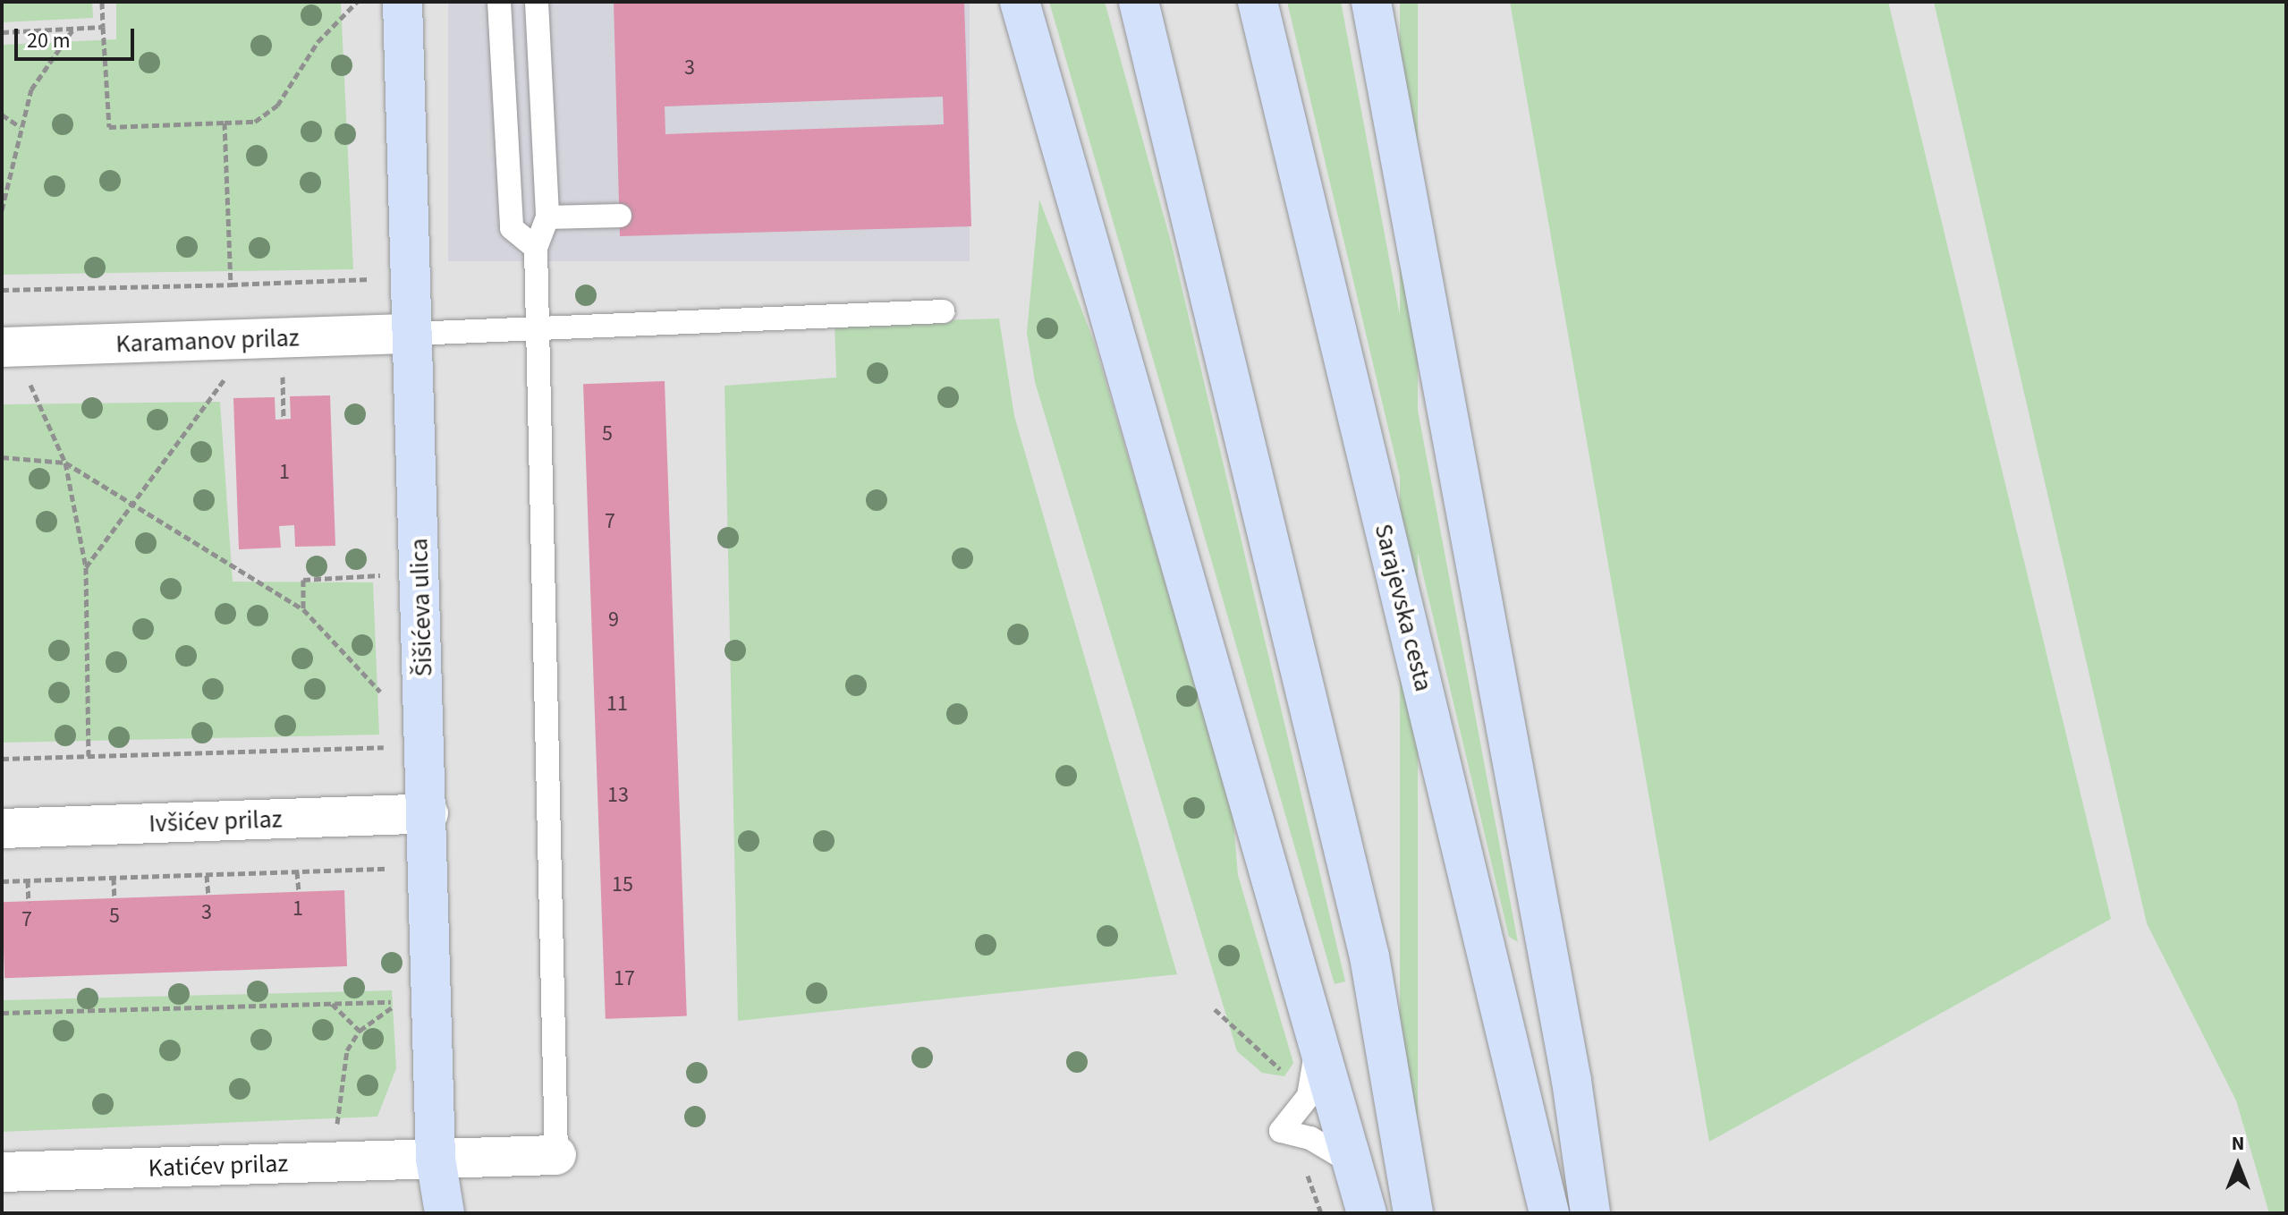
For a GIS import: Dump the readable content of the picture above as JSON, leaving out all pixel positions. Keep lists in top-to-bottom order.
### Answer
{
  "streets": {
    "main road": ["Šišićeva ulica", "Sarajevska cesta"],
    "street": ["Karamanov prilaz", "Ivšićev prilaz", "Katićev prilaz"]
  },
  "crossings": [
    ["Karamanov prilaz", "Šišićeva ulica"],
    ["Šišićeva ulica", "Ivšićev prilaz"],
    ["Šišićeva ulica", "Katićev prilaz"]
  ],
  "house_numbers": [
    "3",
    "5",
    "1",
    "7",
    "9",
    "11",
    "13",
    "15",
    "1",
    "3",
    "5",
    "7",
    "17"
  ],
  "scale_bar": "20 m",
  "north": "top"
}
